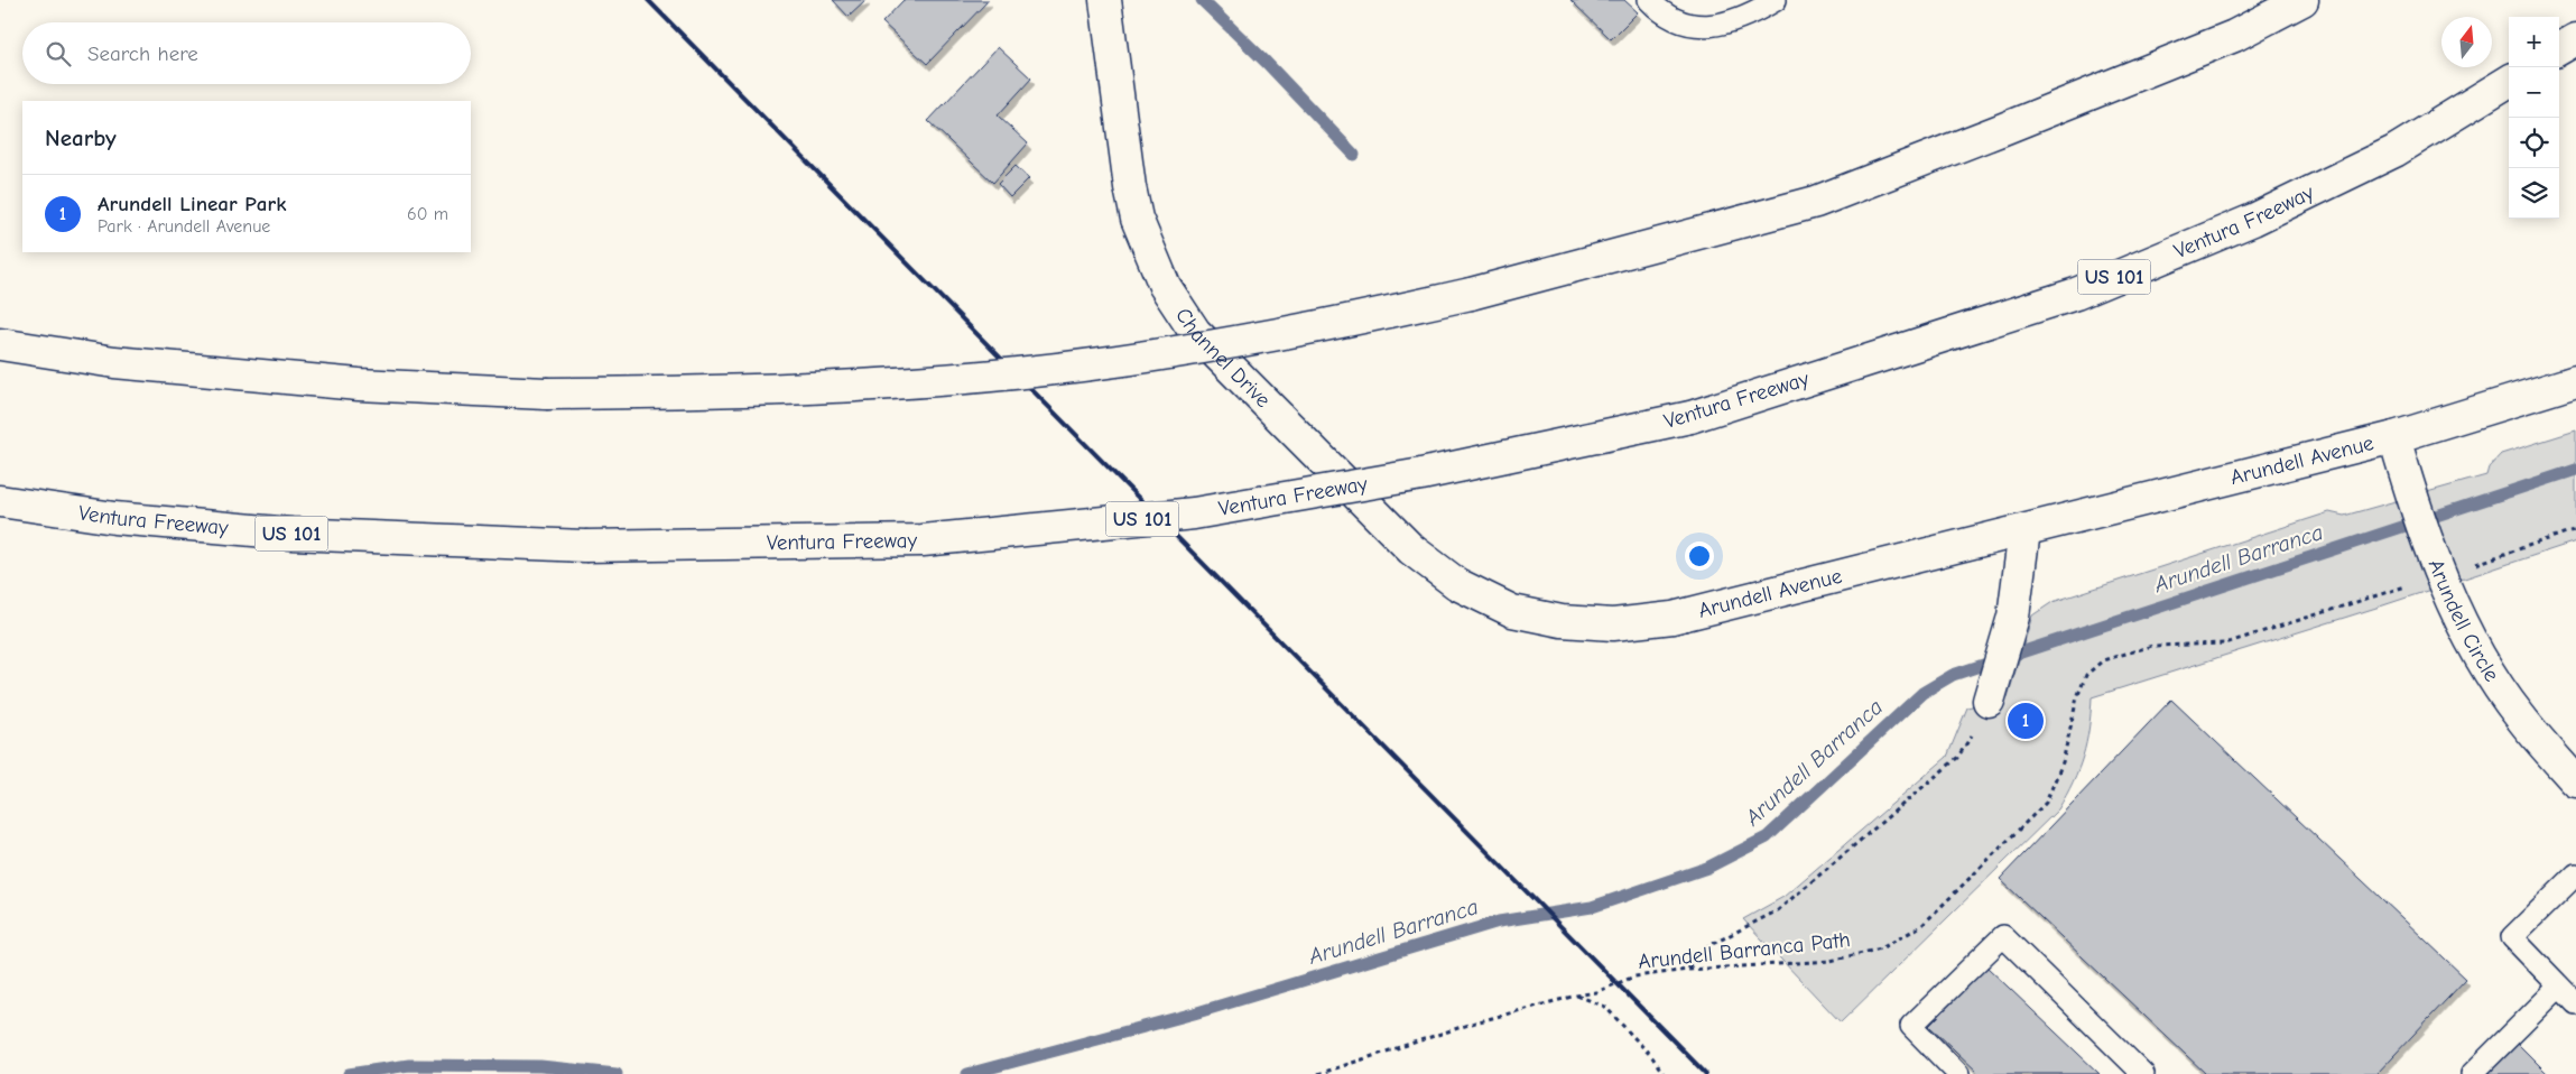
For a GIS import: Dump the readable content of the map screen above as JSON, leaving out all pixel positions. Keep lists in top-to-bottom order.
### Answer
{
  "streets": {
    "main road": [
      "Ventura Freeway",
      "US 101",
      "Channel Drive",
      "Arundell Avenue",
      "Arundell Circle"
    ],
    "path": ["Arundell Barranca Path"]
  },
  "crossings": [
    ["Channel Drive", "Arundell Avenue"],
    ["Arundell Avenue", "Arundell Circle"]
  ],
  "water": ["Arundell Barranca"],
  "north": "top",
  "page": {
    "map_buttons": ["+", "−"],
    "search": "Search here",
    "heading": "Nearby",
    "list": [
      {
        "mark": "1",
        "name": "Arundell Linear Park",
        "note": "Park · Arundell Avenue",
        "value": "60 m"
      }
    ],
    "pins": "1"
  }
}
